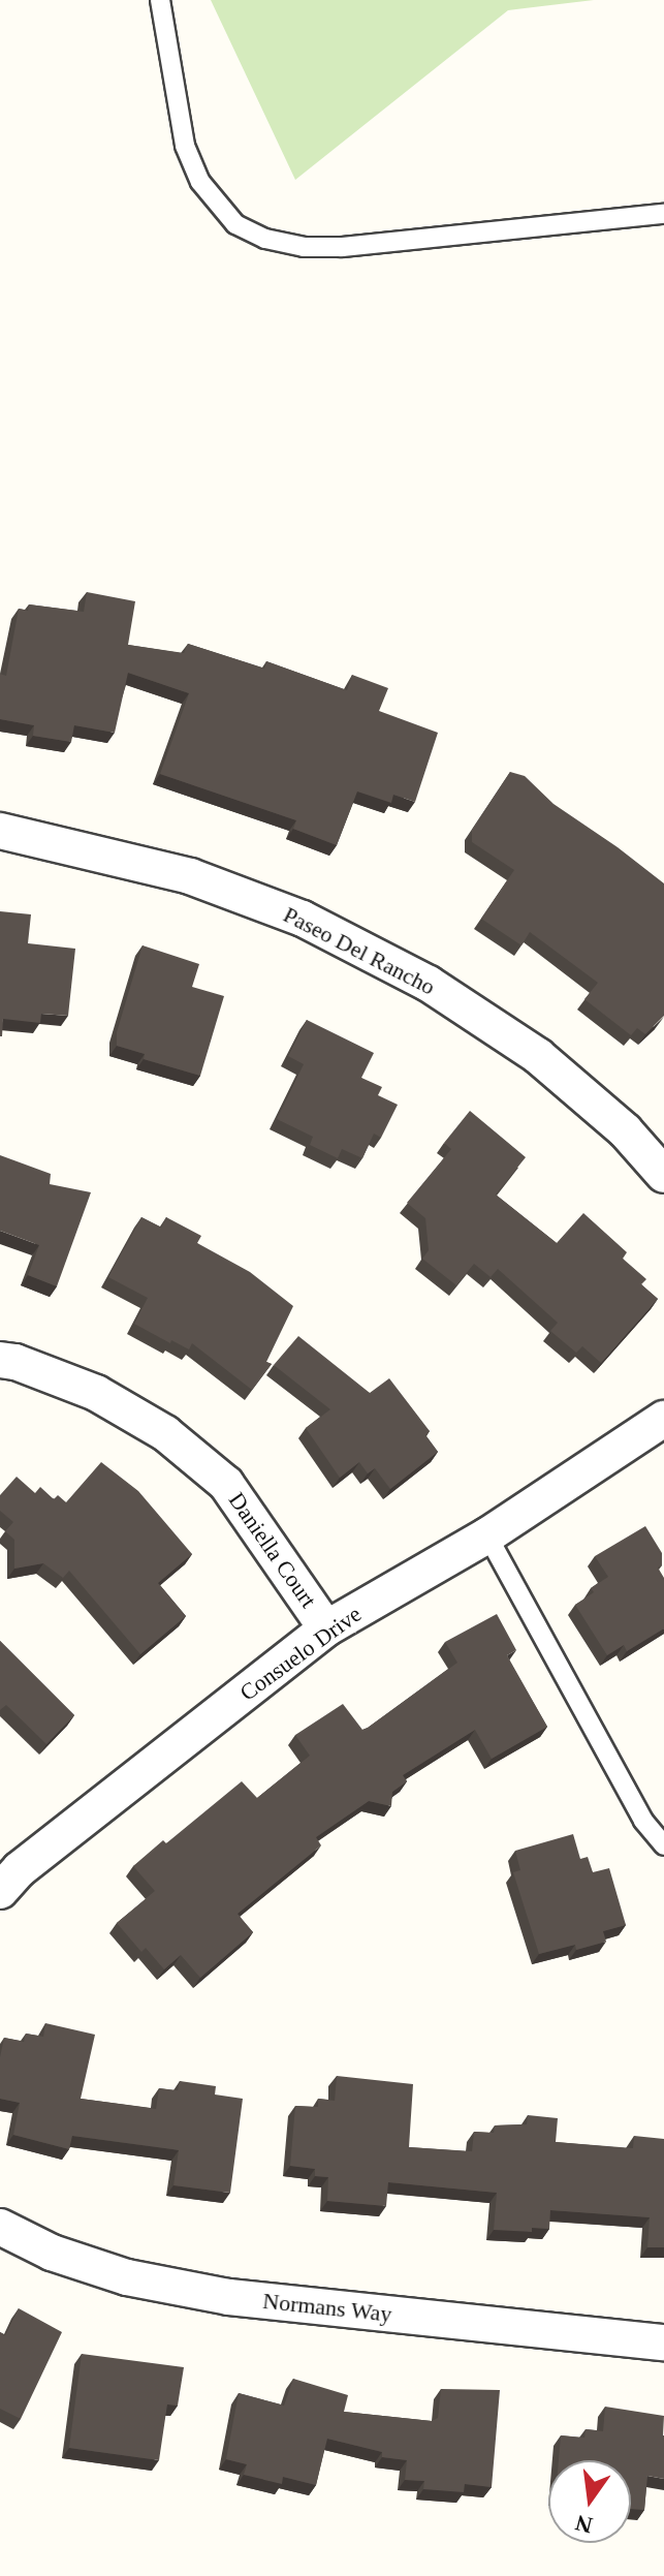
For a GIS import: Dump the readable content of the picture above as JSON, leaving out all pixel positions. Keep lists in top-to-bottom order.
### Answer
{
  "streets": {
    "street": [
      "Paseo Del Rancho",
      "Daniella Court",
      "Consuelo Drive",
      "Normans Way"
    ]
  },
  "crossings": [
    ["Daniella Court", "Consuelo Drive"]
  ],
  "north": "bottom"
}
